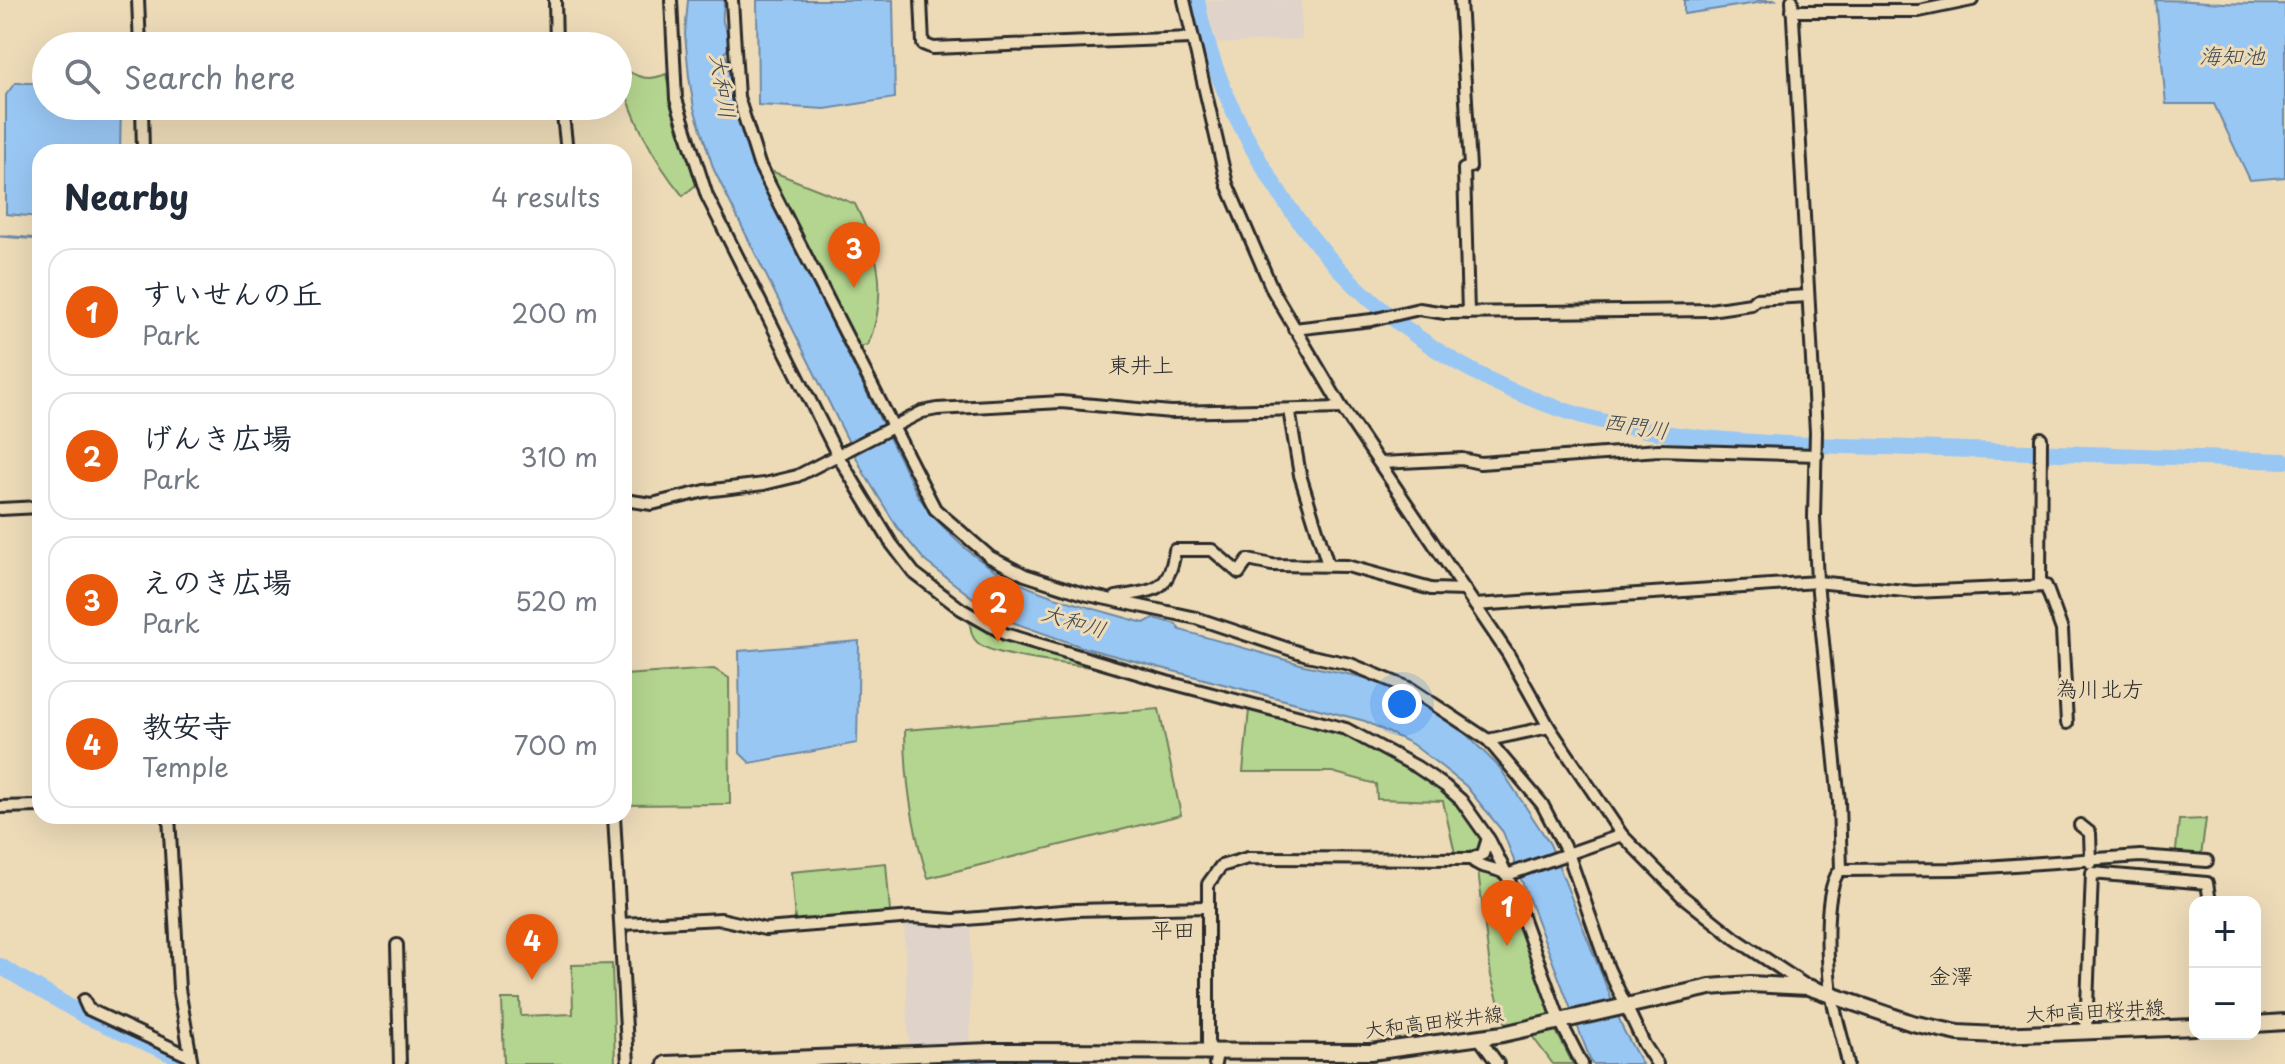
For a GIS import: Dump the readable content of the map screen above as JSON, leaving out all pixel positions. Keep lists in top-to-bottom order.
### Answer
{
  "streets": {
    "main road": ["大和高田桜井線"]
  },
  "districts": [
    "東井上",
    "為川北方",
    "平田",
    "金澤"
  ],
  "water": ["海知池", "大和川", "西門川"],
  "page": {
    "search": "Search here",
    "heading": ["Nearby", "4 results"],
    "pins": [
      "3",
      "2",
      "1",
      "4"
    ],
    "list": [
      {
        "mark": "1",
        "name": "すいせんの丘",
        "note": "Park",
        "value": "200 m"
      },
      {
        "mark": "2",
        "name": "げんき広場",
        "note": "Park",
        "value": "310 m"
      },
      {
        "mark": "3",
        "name": "えのき広場",
        "note": "Park",
        "value": "520 m"
      },
      {
        "mark": "4",
        "name": "教安寺",
        "note": "Temple",
        "value": "700 m"
      }
    ],
    "map_buttons": ["+", "−"]
  }
}
